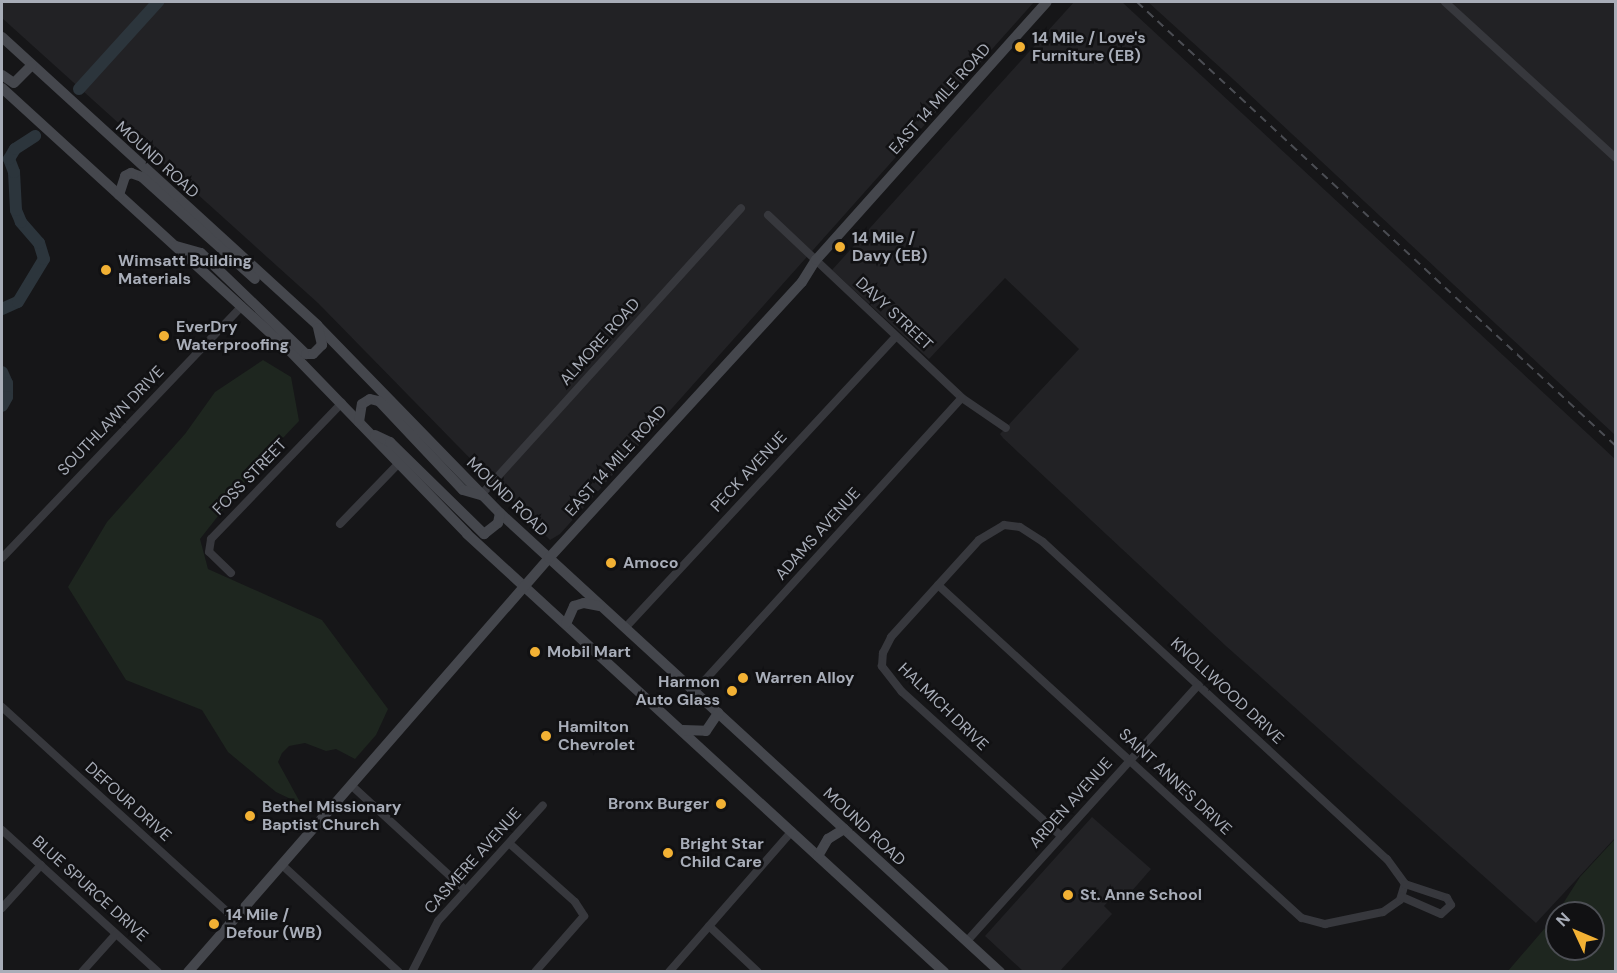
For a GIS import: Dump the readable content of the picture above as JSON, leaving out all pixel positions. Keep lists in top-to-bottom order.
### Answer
{
  "streets": {
    "main road": ["EAST 14 MILE ROAD", "MOUND ROAD"],
    "street": [
      "DAVY STREET",
      "ALMORE ROAD",
      "SOUTHLAWN DRIVE",
      "PECK AVENUE",
      "FOSS STREET",
      "ADAMS AVENUE",
      "KNOLLWOOD DRIVE",
      "HALMICH DRIVE",
      "SAINT ANNES DRIVE",
      "DEFOUR DRIVE",
      "ARDEN AVENUE",
      "CASMERE AVENUE",
      "BLUE SPURCE DRIVE"
    ]
  },
  "crossings": [
    ["EAST 14 MILE ROAD", "MOUND ROAD"],
    ["EAST 14 MILE ROAD", "DAVY STREET"],
    ["EAST 14 MILE ROAD", "DEFOUR DRIVE"],
    ["MOUND ROAD", "ALMORE ROAD"],
    ["MOUND ROAD", "PECK AVENUE"],
    ["MOUND ROAD", "ADAMS AVENUE"],
    ["MOUND ROAD", "ARDEN AVENUE"],
    ["DAVY STREET", "PECK AVENUE"],
    ["DAVY STREET", "ADAMS AVENUE"],
    ["KNOLLWOOD DRIVE", "HALMICH DRIVE"],
    ["KNOLLWOOD DRIVE", "SAINT ANNES DRIVE"],
    ["KNOLLWOOD DRIVE", "ARDEN AVENUE"],
    ["HALMICH DRIVE", "SAINT ANNES DRIVE"],
    ["HALMICH DRIVE", "ARDEN AVENUE"],
    ["SAINT ANNES DRIVE", "ARDEN AVENUE"]
  ],
  "places": [
    "14 Mile / Love's Furniture (EB)",
    "14 Mile / Davy (EB)",
    "Wimsatt Building Materials",
    "EverDry Waterproofing",
    "Amoco",
    "Mobil Mart",
    "Warren Alloy",
    "Harmon Auto Glass",
    "Hamilton Chevrolet",
    "Bronx Burger",
    "Bethel Missionary Baptist Church",
    "Bright Star Child Care",
    "St. Anne School",
    "14 Mile / Defour (WB)"
  ],
  "north": "top left"
}
